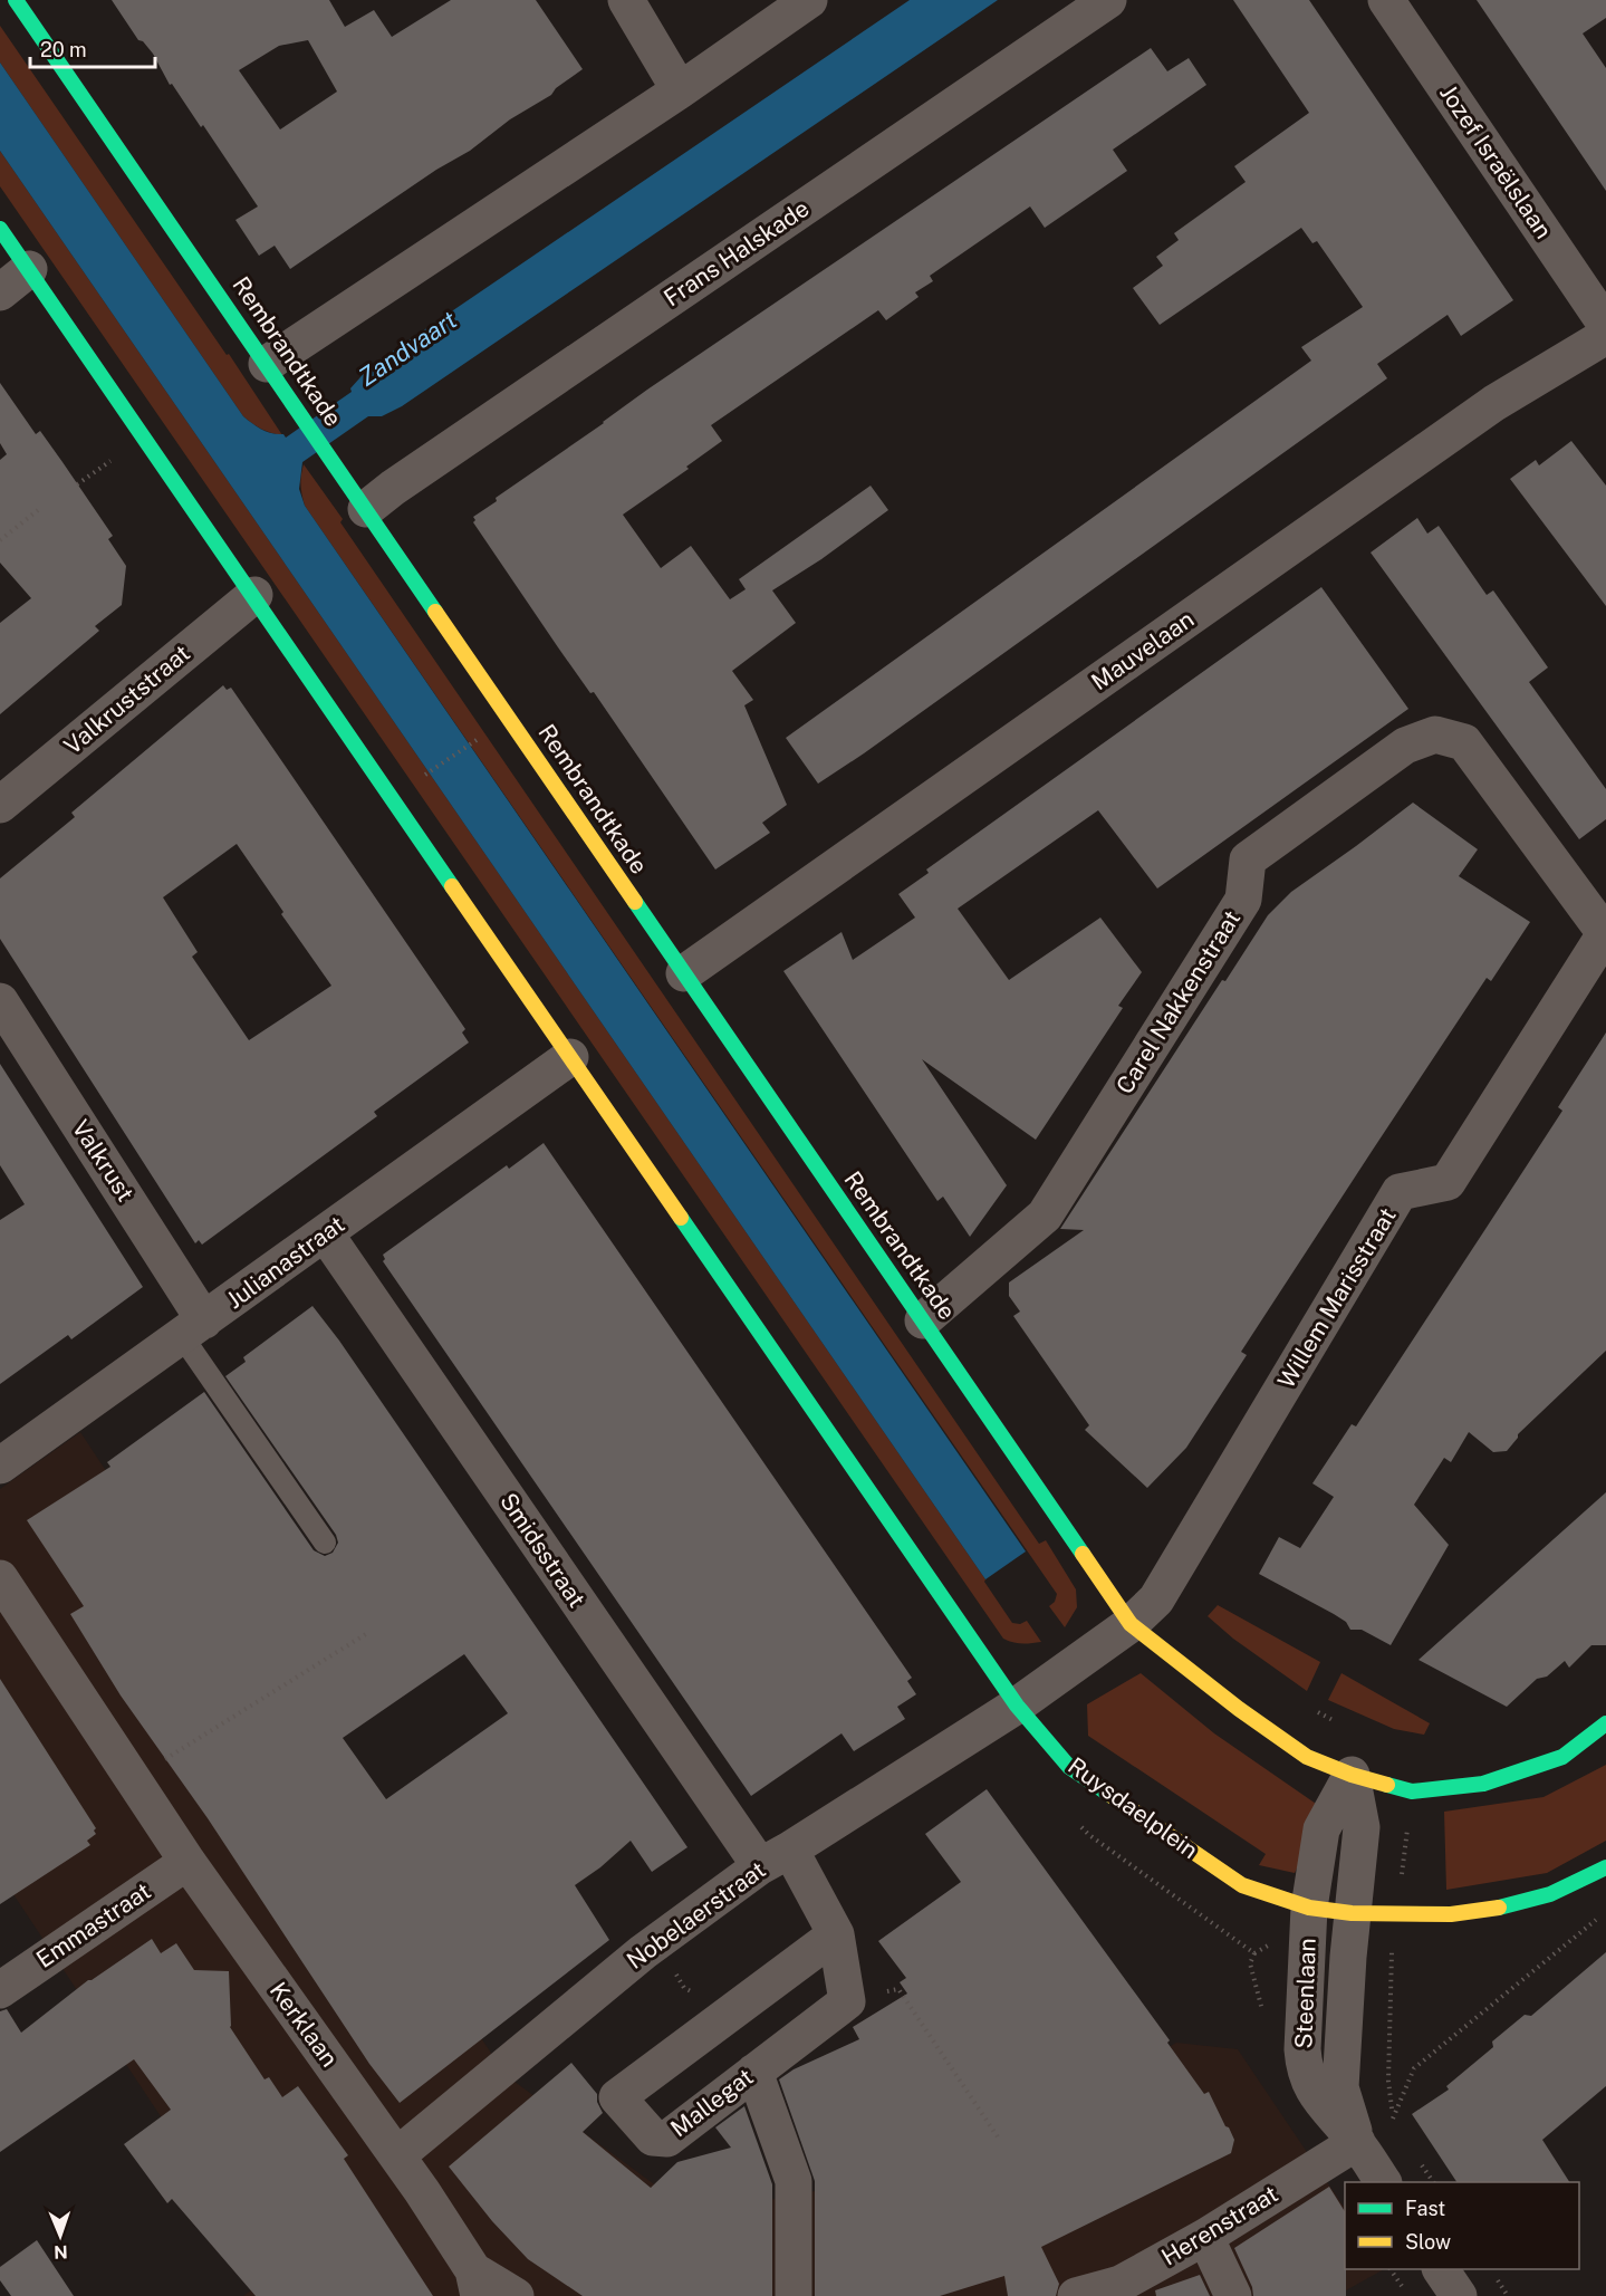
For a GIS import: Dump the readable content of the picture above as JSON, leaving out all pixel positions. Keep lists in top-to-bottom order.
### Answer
{
  "streets": {
    "street": [
      "Jozef Israëlslaan",
      "Frans Halskade",
      "Rembrandtkade",
      "Mauvelaan",
      "Valkruststraat",
      "Carel Nakkenstraat",
      "Valkrust",
      "Julianastraat",
      "Willem Marisstraat",
      "Smidsstraat",
      "Ruysdaelplein",
      "Nobelaerstraat",
      "Emmastraat",
      "Steenlaan",
      "Kerklaan",
      "Mallegat",
      "Herenstraat"
    ]
  },
  "crossings": [
    ["Frans Halskade", "Rembrandtkade"],
    ["Rembrandtkade", "Mauvelaan"],
    ["Rembrandtkade", "Carel Nakkenstraat"],
    ["Rembrandtkade", "Willem Marisstraat"],
    ["Carel Nakkenstraat", "Willem Marisstraat"],
    ["Valkrust", "Julianastraat"],
    ["Julianastraat", "Smidsstraat"],
    ["Smidsstraat", "Nobelaerstraat"],
    ["Ruysdaelplein", "Nobelaerstraat"],
    ["Ruysdaelplein", "Steenlaan"],
    ["Nobelaerstraat", "Kerklaan"],
    ["Emmastraat", "Kerklaan"],
    ["Steenlaan", "Herenstraat"]
  ],
  "water": ["Zandvaart"],
  "legend": ["Fast", "Slow"],
  "scale_bar": "20 m",
  "north": "bottom"
}
